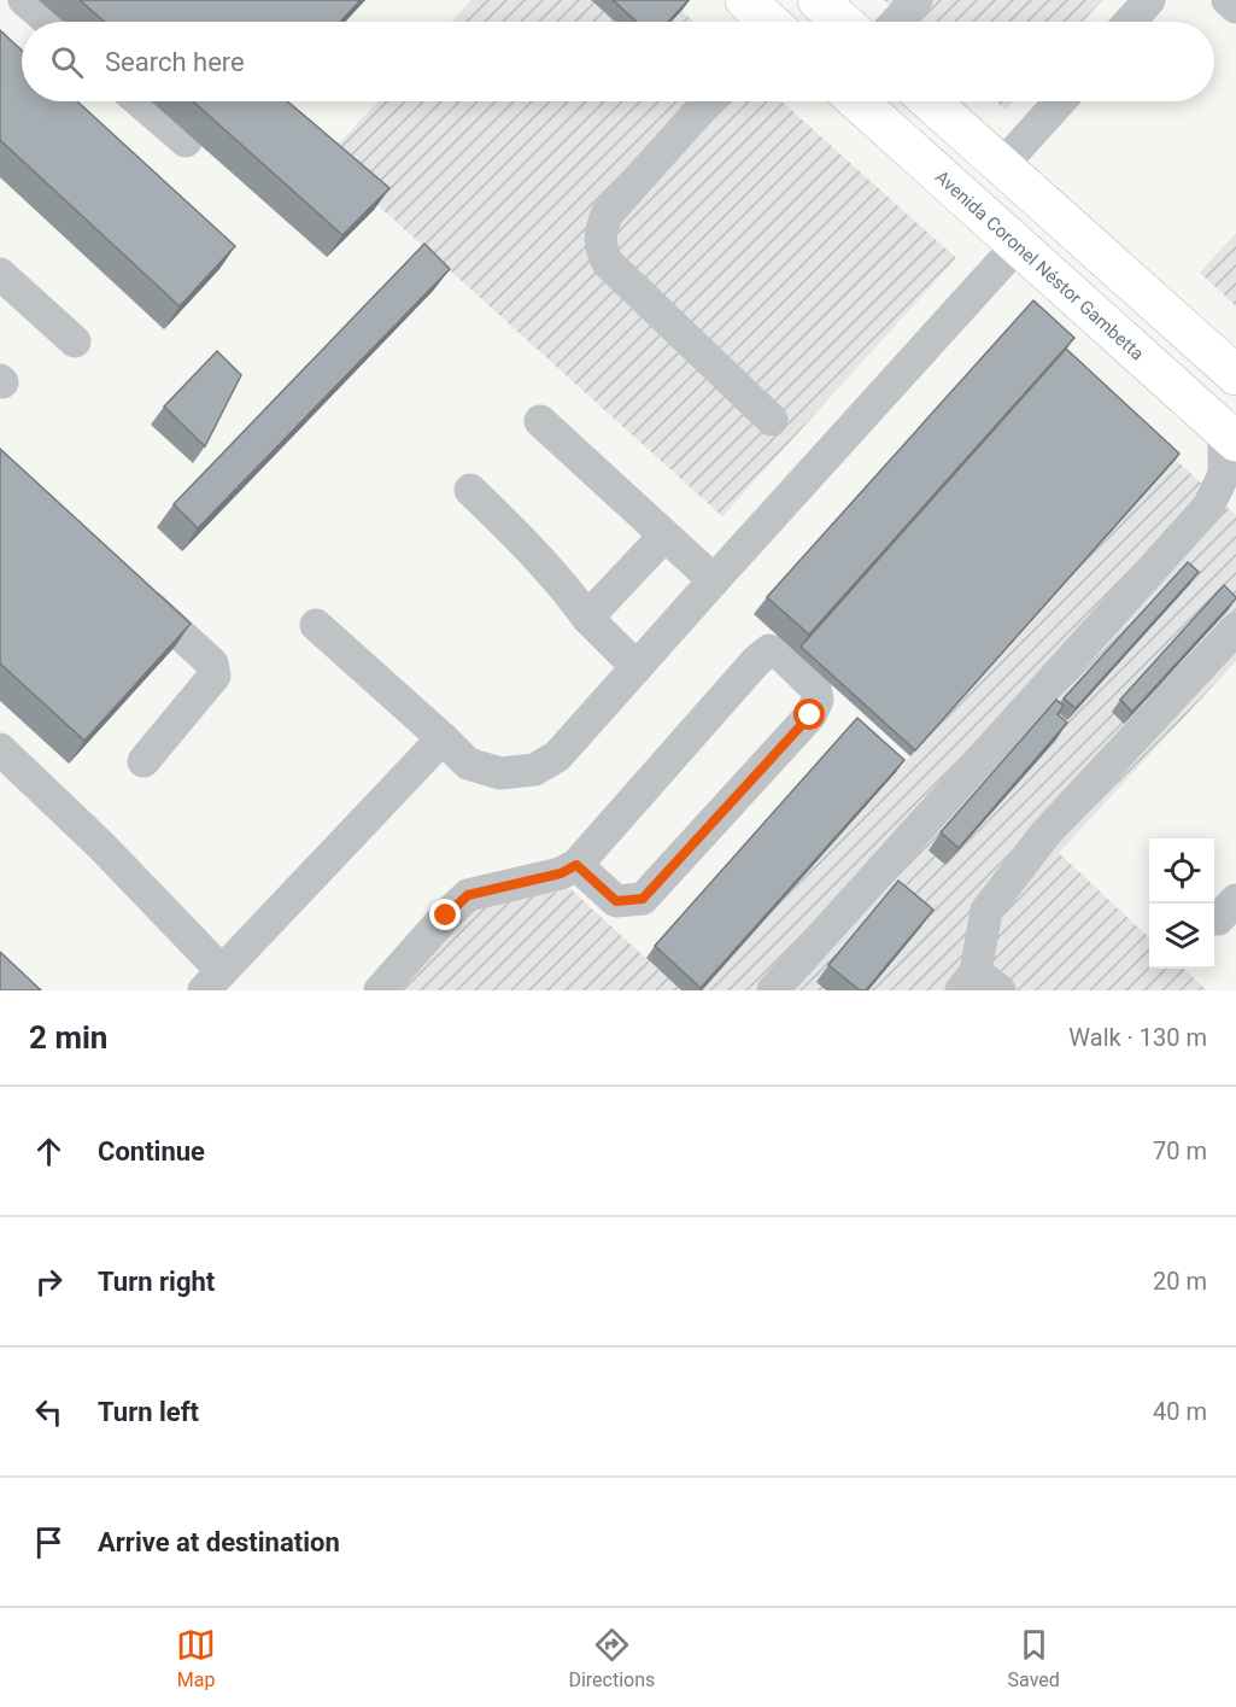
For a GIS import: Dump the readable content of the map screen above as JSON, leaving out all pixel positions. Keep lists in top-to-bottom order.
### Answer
{
  "streets": {
    "main road": ["Avenida Coronel Néstor Gambetta"]
  },
  "page": {
    "search": "Search here",
    "heading": ["2 min", "Walk · 130 m"],
    "list": [
      ["Continue", "70 m"],
      ["Turn right", "20 m"],
      ["Turn left", "40 m"],
      "Arrive at destination"
    ],
    "nav": ["Map", "Directions", "Saved"]
  }
}
